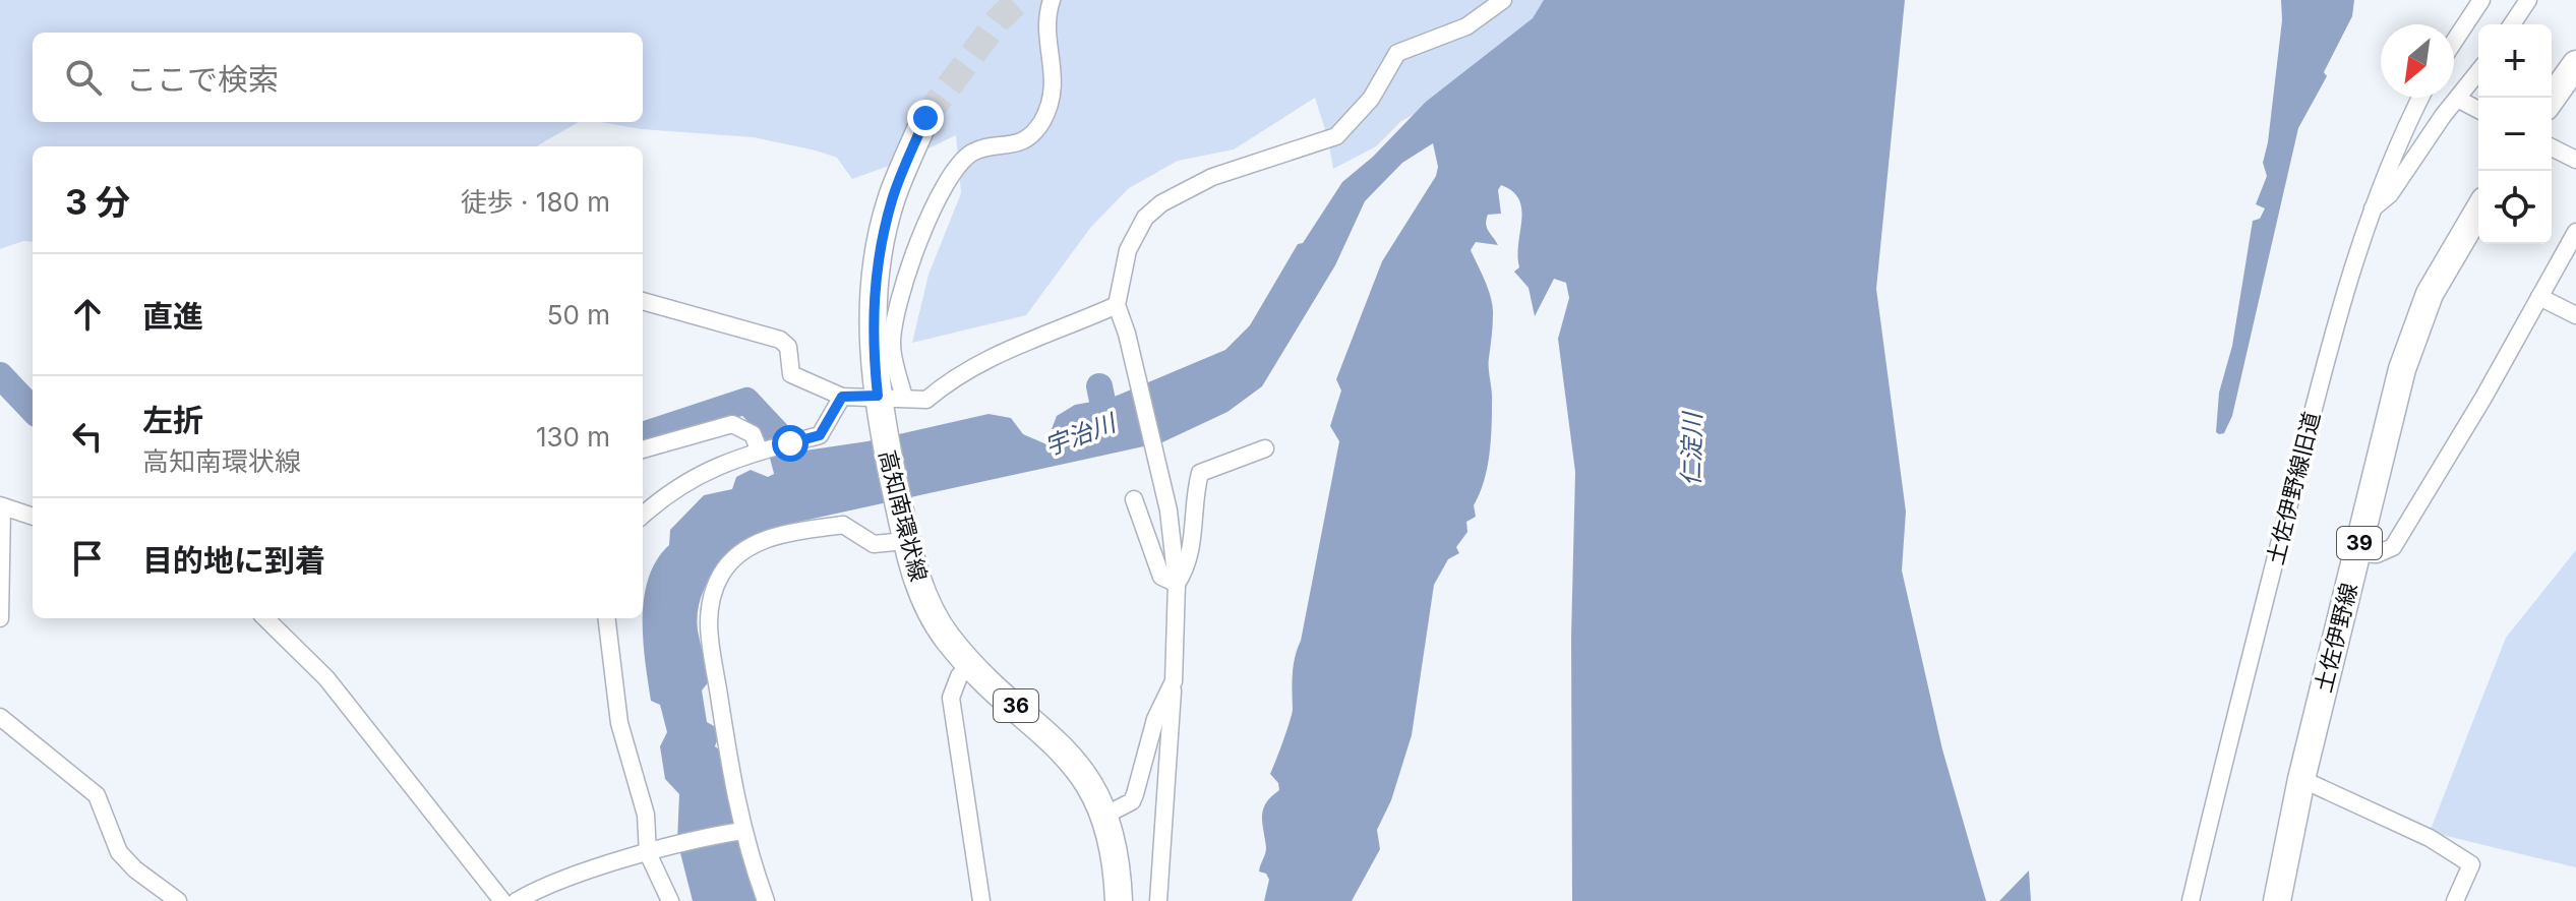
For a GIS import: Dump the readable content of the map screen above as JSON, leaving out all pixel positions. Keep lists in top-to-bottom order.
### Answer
{
  "streets": {
    "main road": [
      "高知南環状線",
      "39",
      "土佐伊野線",
      "36"
    ],
    "street": ["土佐伊野線旧道"]
  },
  "water": ["宇治川", "仁淀川"],
  "north": "bottom left",
  "page": {
    "map_buttons": ["+", "−"],
    "search": "ここで検索",
    "heading": ["3 分", "徒歩 · 180 m"],
    "list": [
      ["直進", "50 m"],
      ["左折", "高知南環状線", "130 m"],
      "目的地に到着"
    ]
  }
}
